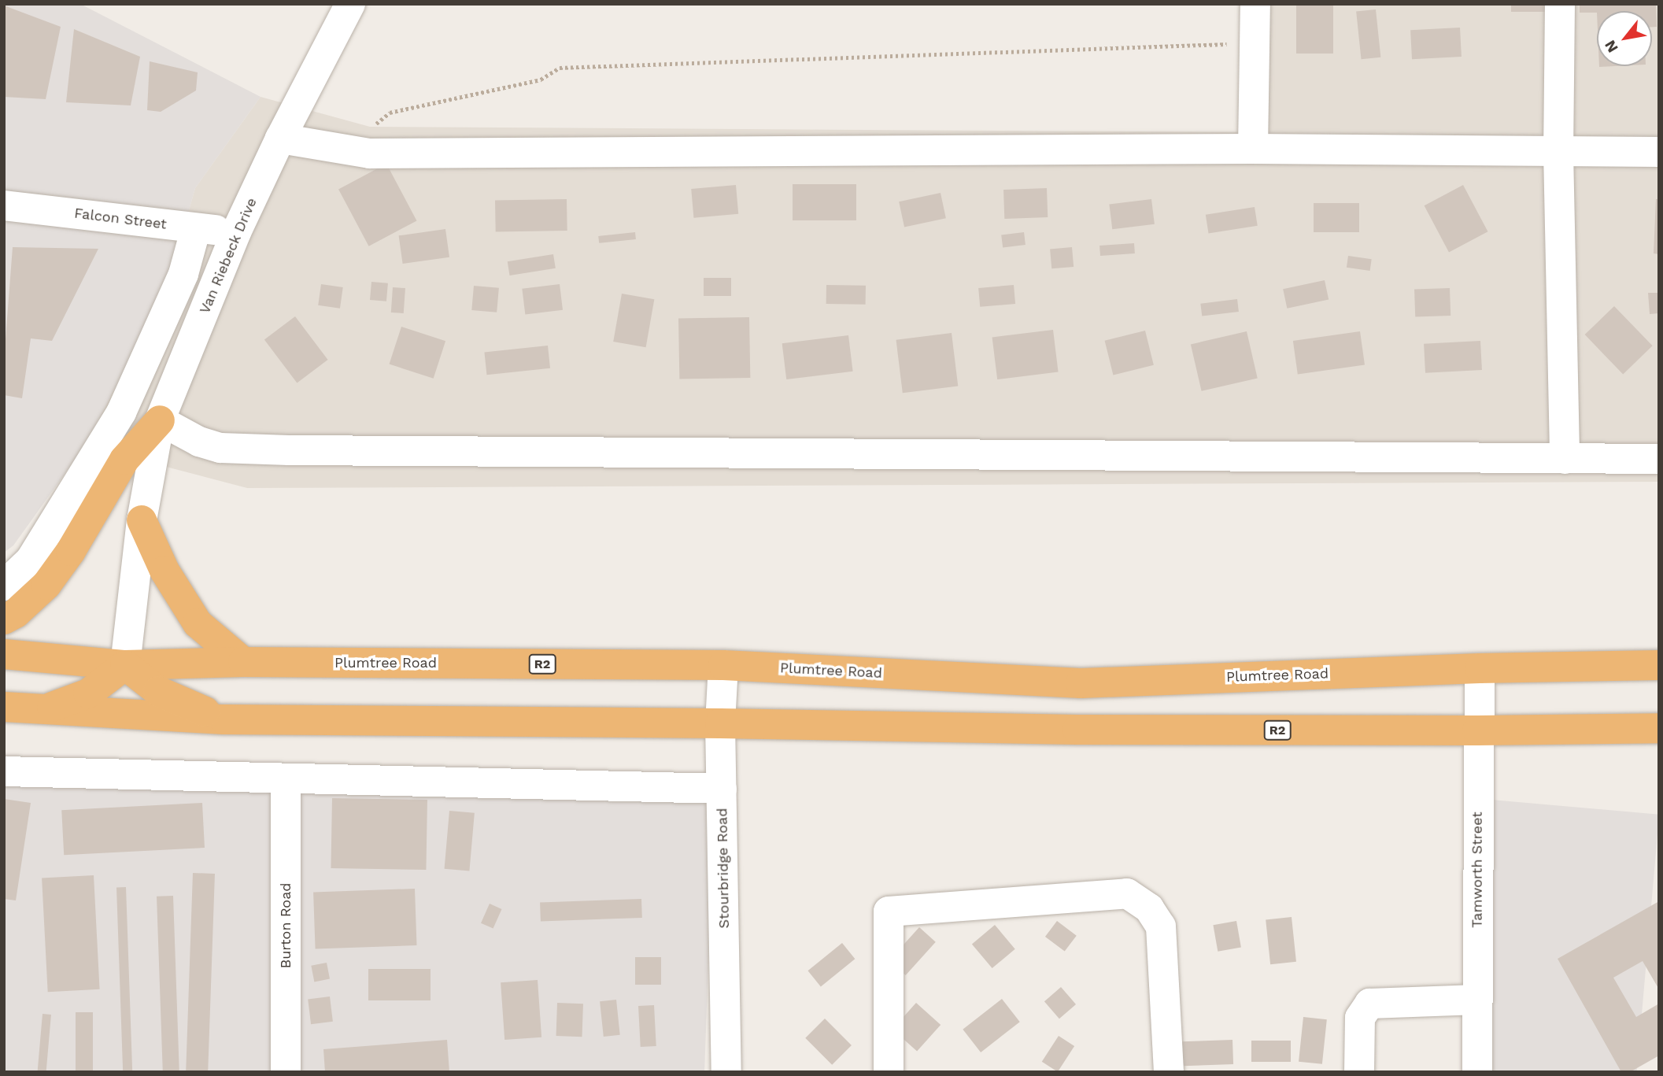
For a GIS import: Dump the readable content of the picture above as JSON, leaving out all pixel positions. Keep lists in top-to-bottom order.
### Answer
{
  "streets": {
    "highway": ["Plumtree Road", "R2"],
    "street": [
      "Falcon Street",
      "Van Riebeck Drive",
      "Stourbridge Road",
      "Tamworth Street",
      "Burton Road"
    ]
  },
  "crossings": [
    ["Falcon Street", "Van Riebeck Drive"],
    ["Van Riebeck Drive", "Plumtree Road"],
    ["Plumtree Road", "Stourbridge Road"],
    ["Plumtree Road", "Tamworth Street"],
    ["R2", "Stourbridge Road"],
    ["R2", "Tamworth Street"]
  ],
  "north": "bottom left"
}
